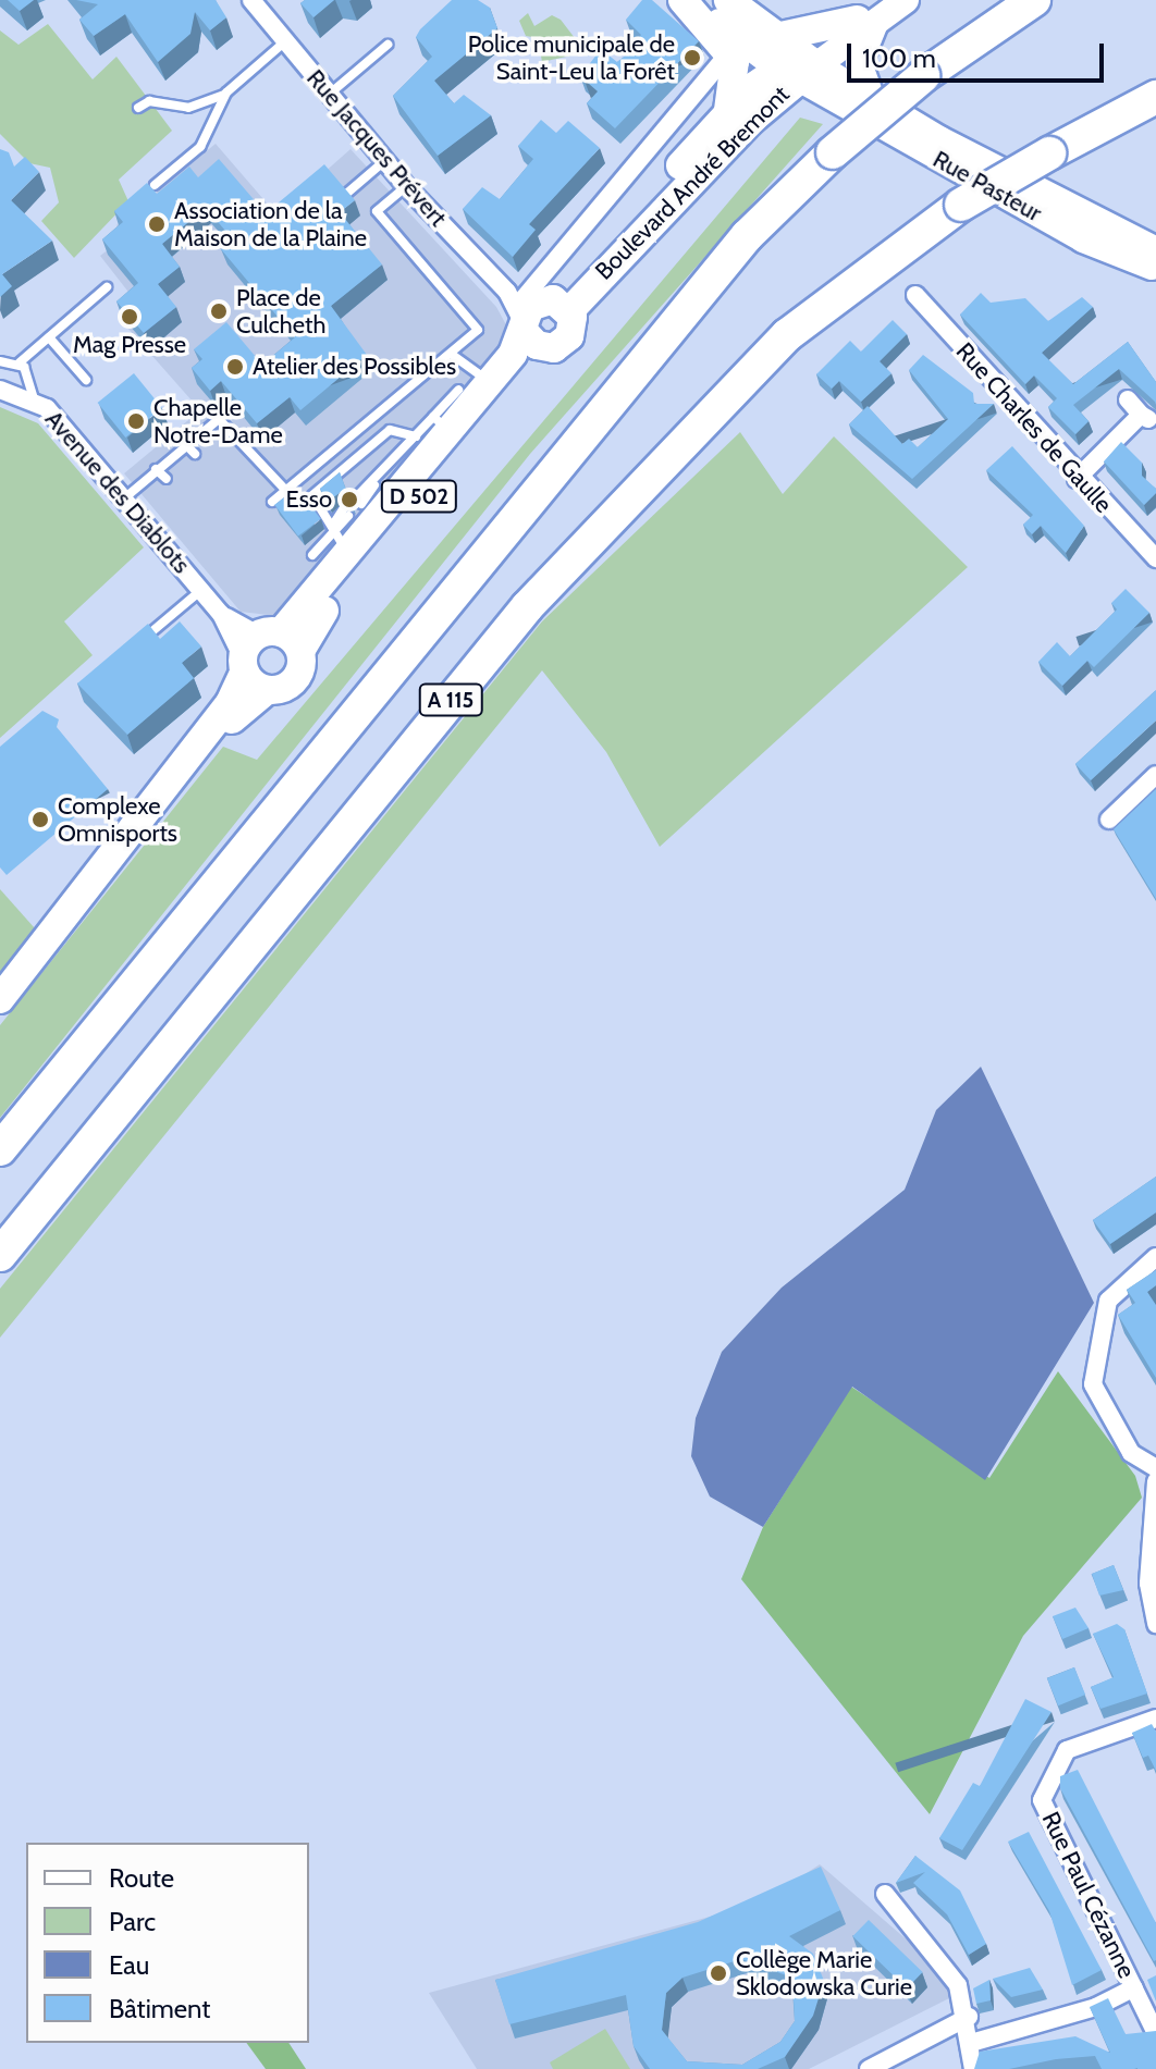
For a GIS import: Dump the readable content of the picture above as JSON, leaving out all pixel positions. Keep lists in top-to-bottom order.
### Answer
{
  "streets": {
    "highway": ["A 115"],
    "main road": ["Boulevard André Bremont", "D 502"],
    "street": [
      "Rue Jacques Prévert",
      "Rue Pasteur",
      "Rue Charles de Gaulle",
      "Avenue des Diablots",
      "Rue Paul Cézanne"
    ]
  },
  "crossings": [
    ["Rue Jacques Prévert", "Boulevard André Bremont"],
    ["Rue Jacques Prévert", "D 502"],
    ["Boulevard André Bremont", "D 502"],
    ["Avenue des Diablots", "D 502"]
  ],
  "places": [
    "Police municipale de Saint-Leu la Forêt",
    "Association de la Maison de la Plaine",
    "Place de Culcheth",
    "Mag Presse",
    "Atelier des Possibles",
    "Chapelle Notre-Dame",
    "Esso",
    "Complexe Omnisports",
    "Collège Marie Sklodowska Curie"
  ],
  "legend": [
    "Route",
    "Parc",
    "Eau",
    "Bâtiment"
  ],
  "scale_bar": "100 m"
}
